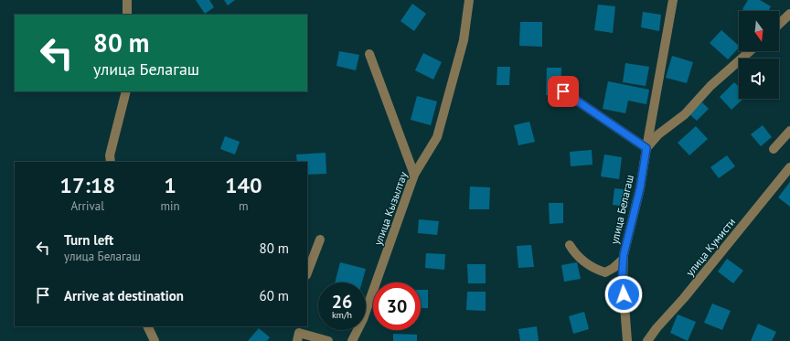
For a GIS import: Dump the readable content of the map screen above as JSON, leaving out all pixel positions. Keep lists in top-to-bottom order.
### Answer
{
  "streets": {
    "street": ["улица Кызылтау", "улица Белагаш", "улица Кумисти"]
  },
  "north": "bottom",
  "page": {
    "turn": ["80 m", "улица Белагаш"],
    "eta": [
      "17:18",
      "Arrival",
      "1",
      "min",
      "140",
      "m"
    ],
    "list": [
      {
        "name": "Turn left",
        "note": "улица Белагаш",
        "value": "80 m"
      },
      {
        "name": "Arrive at destination",
        "value": "60 m"
      }
    ],
    "speed": "26 km/h",
    "limit": "30"
  }
}
